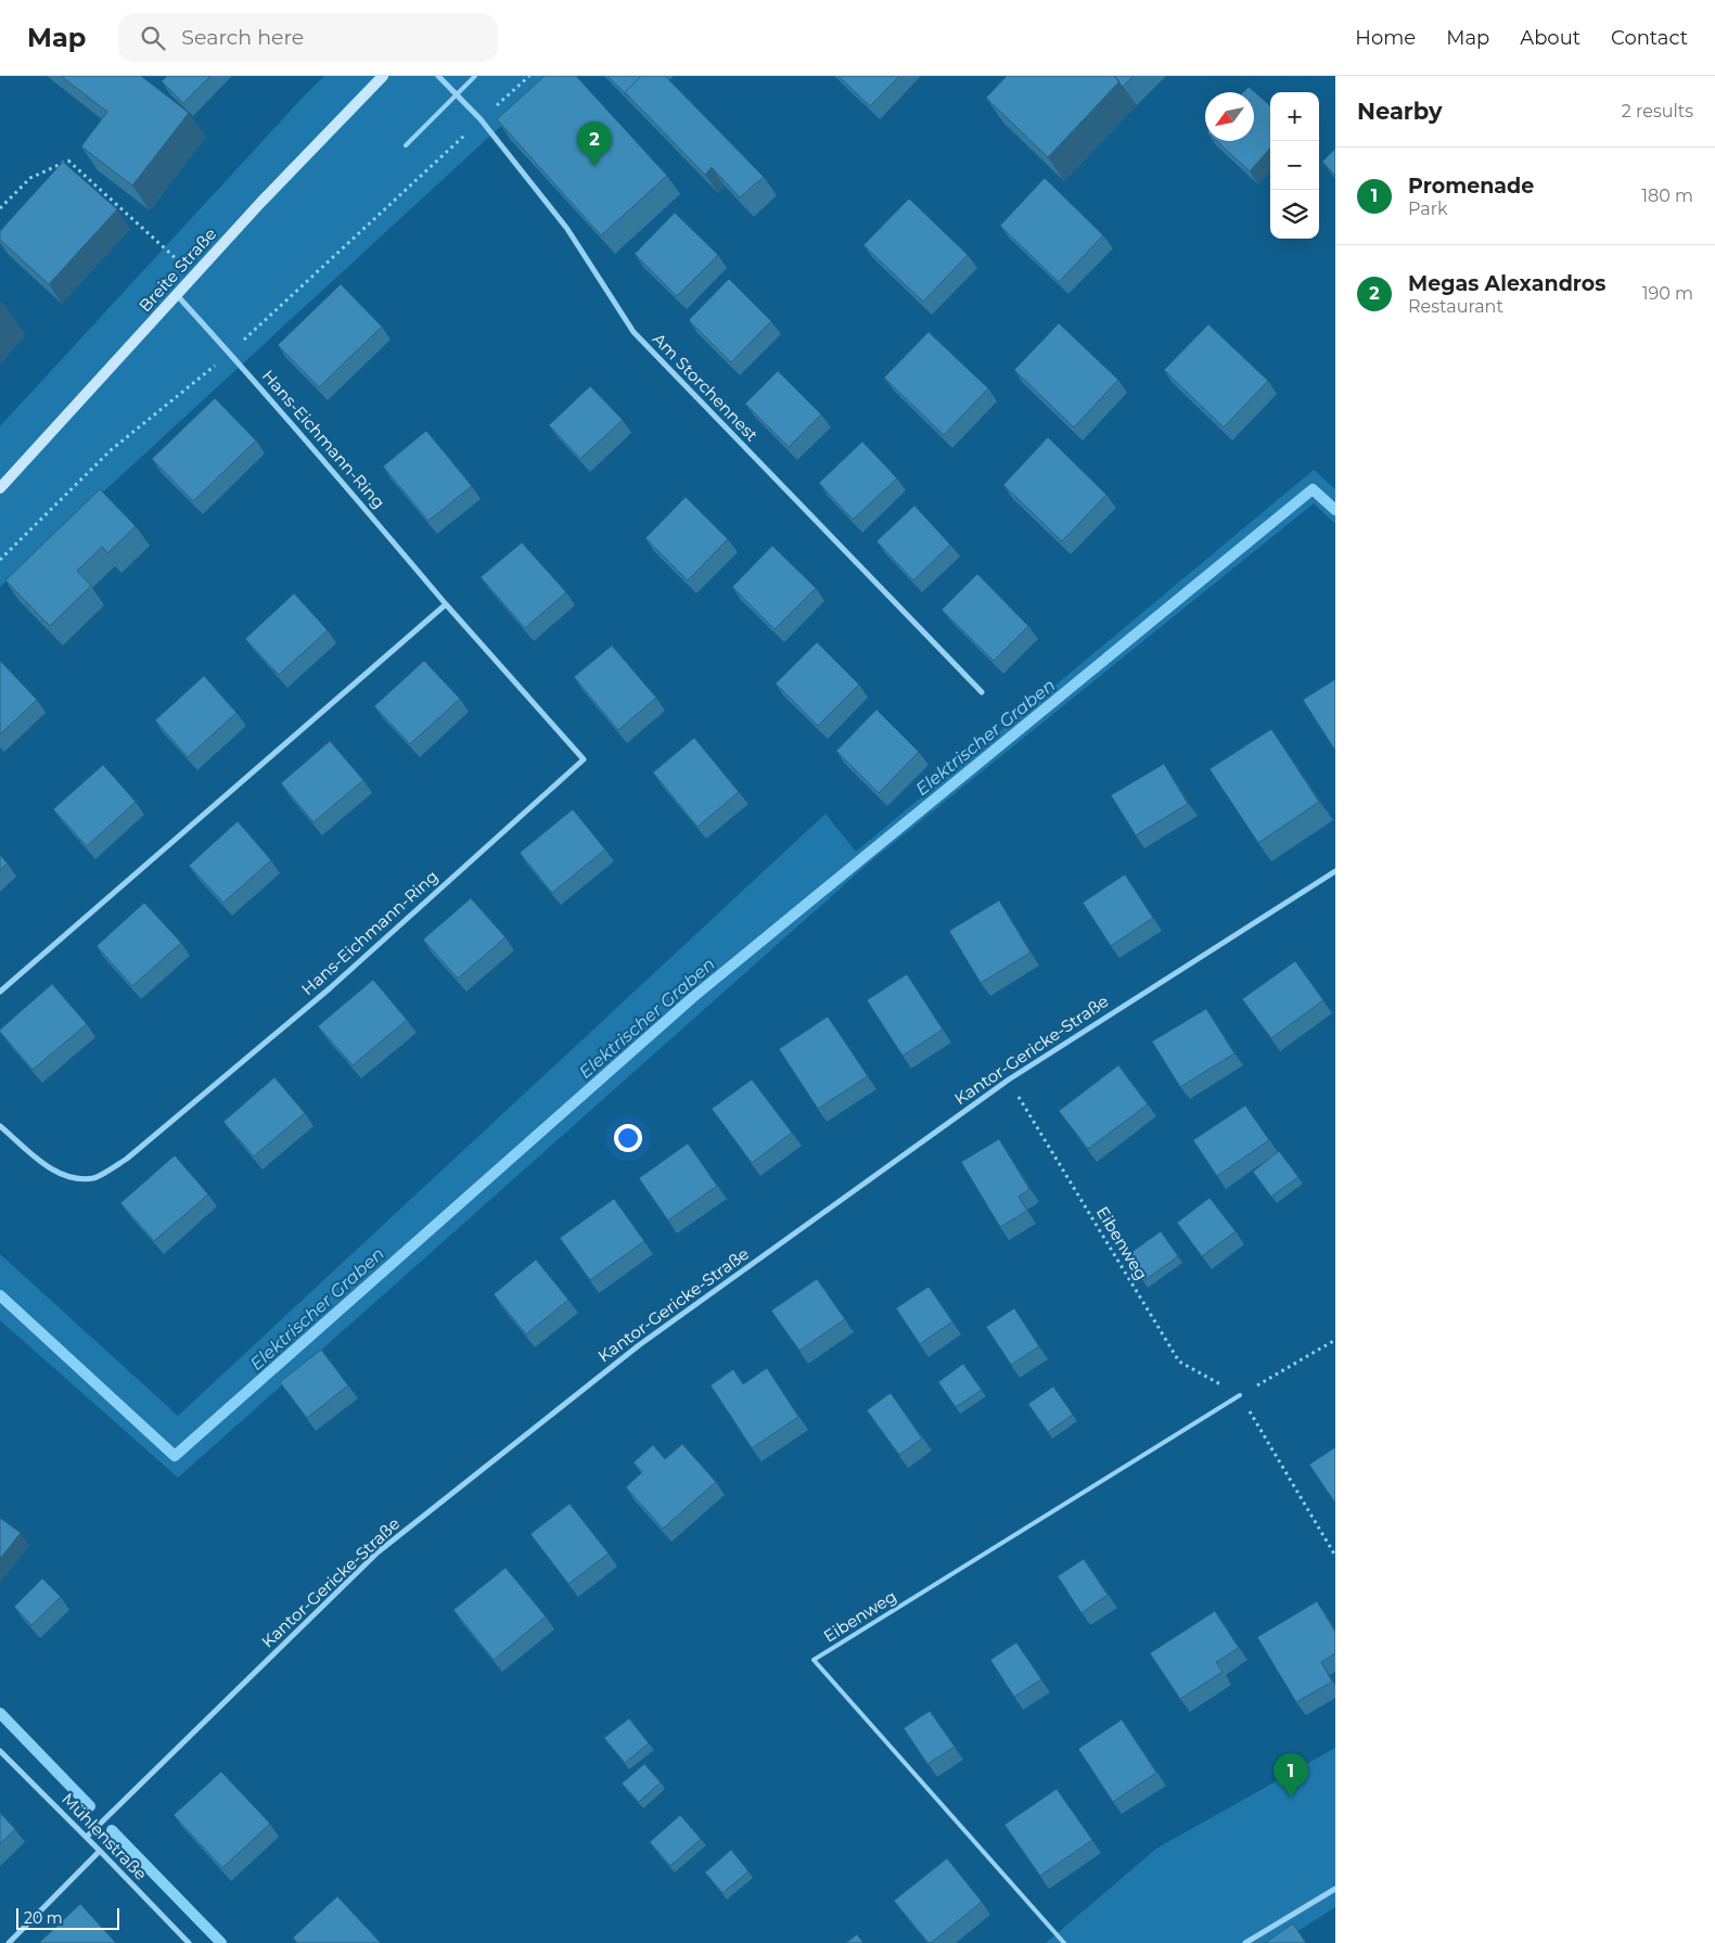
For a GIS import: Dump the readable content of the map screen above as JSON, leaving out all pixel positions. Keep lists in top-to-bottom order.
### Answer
{
  "streets": {
    "main road": ["Breite Straße"],
    "street": [
      "Am Storchennest",
      "Hans-Eichmann-Ring",
      "Kantor-Gericke-Straße",
      "Mühlenstraße"
    ],
    "lane": ["Eibenweg"]
  },
  "crossings": [
    ["Breite Straße", "Hans-Eichmann-Ring"],
    ["Kantor-Gericke-Straße", "Eibenweg"],
    ["Kantor-Gericke-Straße", "Mühlenstraße"]
  ],
  "water": ["Elektrischer Graben"],
  "scale_bar": "20 m",
  "north": "bottom left",
  "page": {
    "header": "Map",
    "search": "Search here",
    "nav": [
      "Home",
      "Map",
      "About",
      "Contact"
    ],
    "heading": ["Nearby", "2 results"],
    "map_buttons": ["+", "−"],
    "pins": ["2", "1"],
    "list": [
      {
        "mark": "1",
        "name": "Promenade",
        "note": "Park",
        "value": "180 m"
      },
      {
        "mark": "2",
        "name": "Megas Alexandros",
        "note": "Restaurant",
        "value": "190 m"
      }
    ],
    "scale": "20 m"
  }
}
